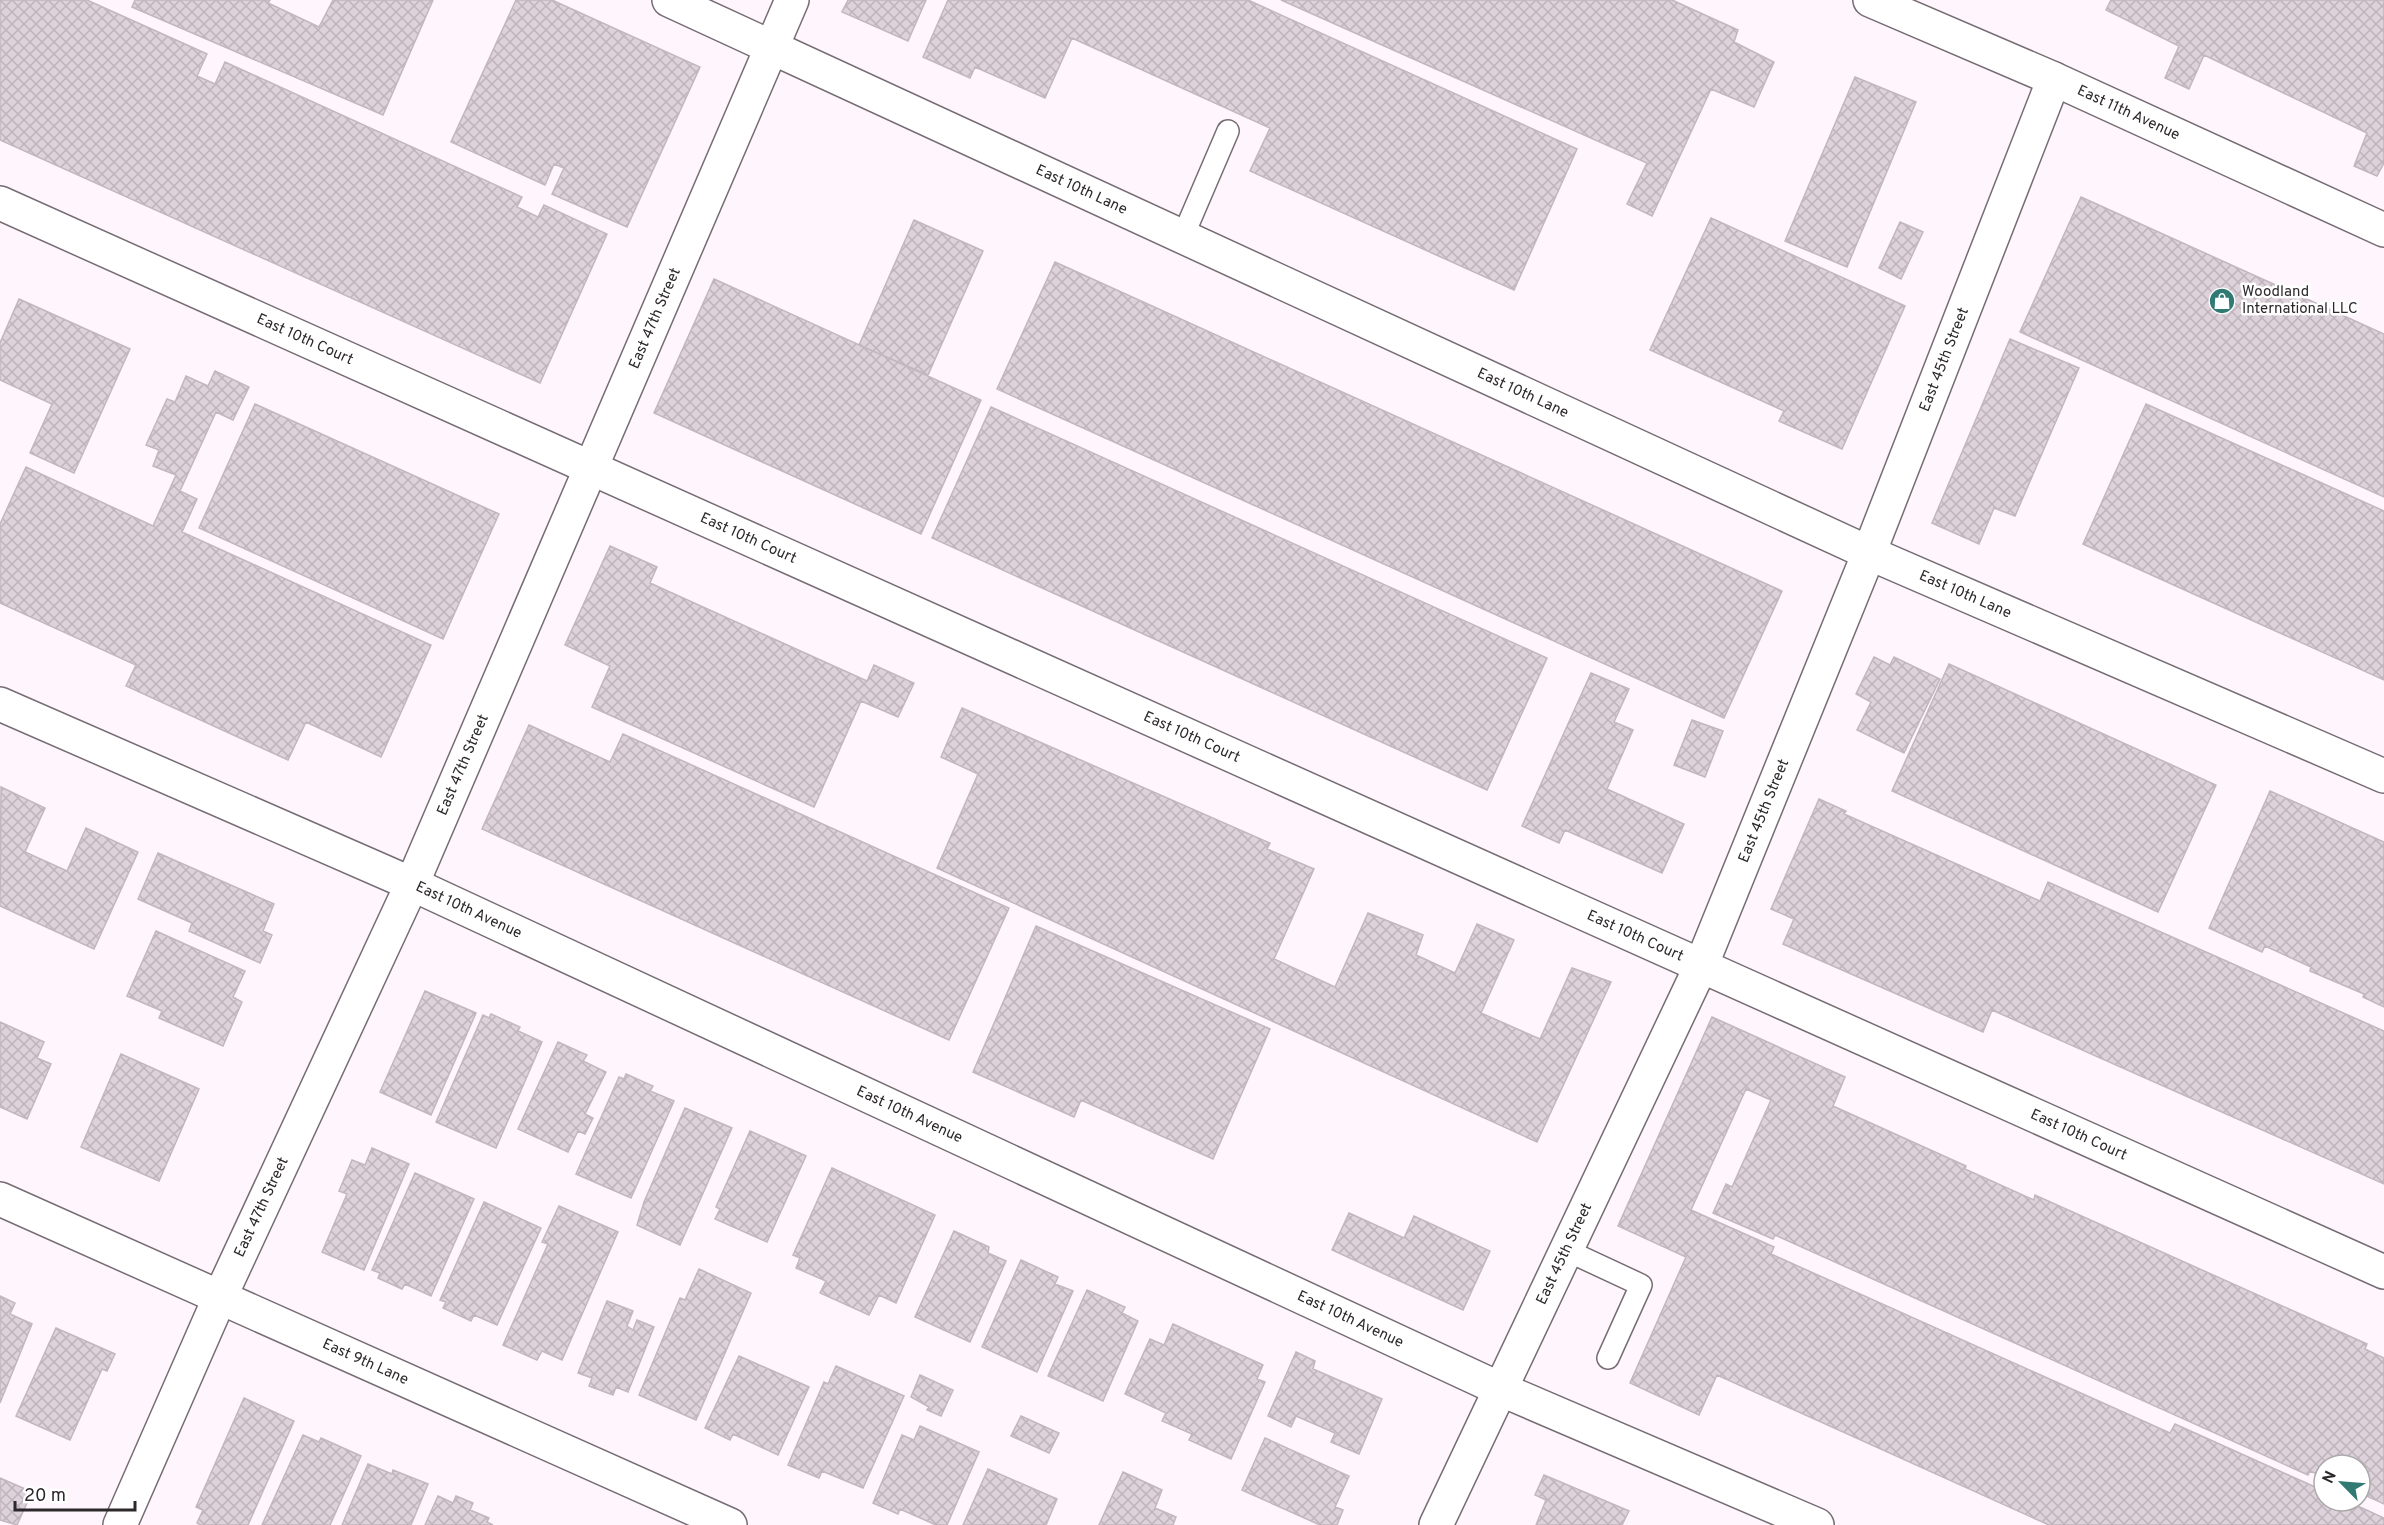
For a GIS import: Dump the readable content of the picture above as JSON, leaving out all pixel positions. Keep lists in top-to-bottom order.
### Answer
{
  "streets": {
    "street": [
      "East 11th Avenue",
      "East 10th Lane",
      "East 47th Street",
      "East 10th Court",
      "East 45th Street",
      "East 10th Avenue",
      "East 9th Lane"
    ]
  },
  "crossings": [
    ["East 11th Avenue", "East 45th Street"],
    ["East 10th Lane", "East 47th Street"],
    ["East 10th Lane", "East 45th Street"],
    ["East 47th Street", "East 10th Court"],
    ["East 47th Street", "East 10th Avenue"],
    ["East 47th Street", "East 9th Lane"],
    ["East 10th Court", "East 45th Street"],
    ["East 45th Street", "East 10th Avenue"]
  ],
  "places": {
    "shop": ["Woodland International LLC"]
  },
  "scale_bar": "20 m",
  "north": "top left"
}
